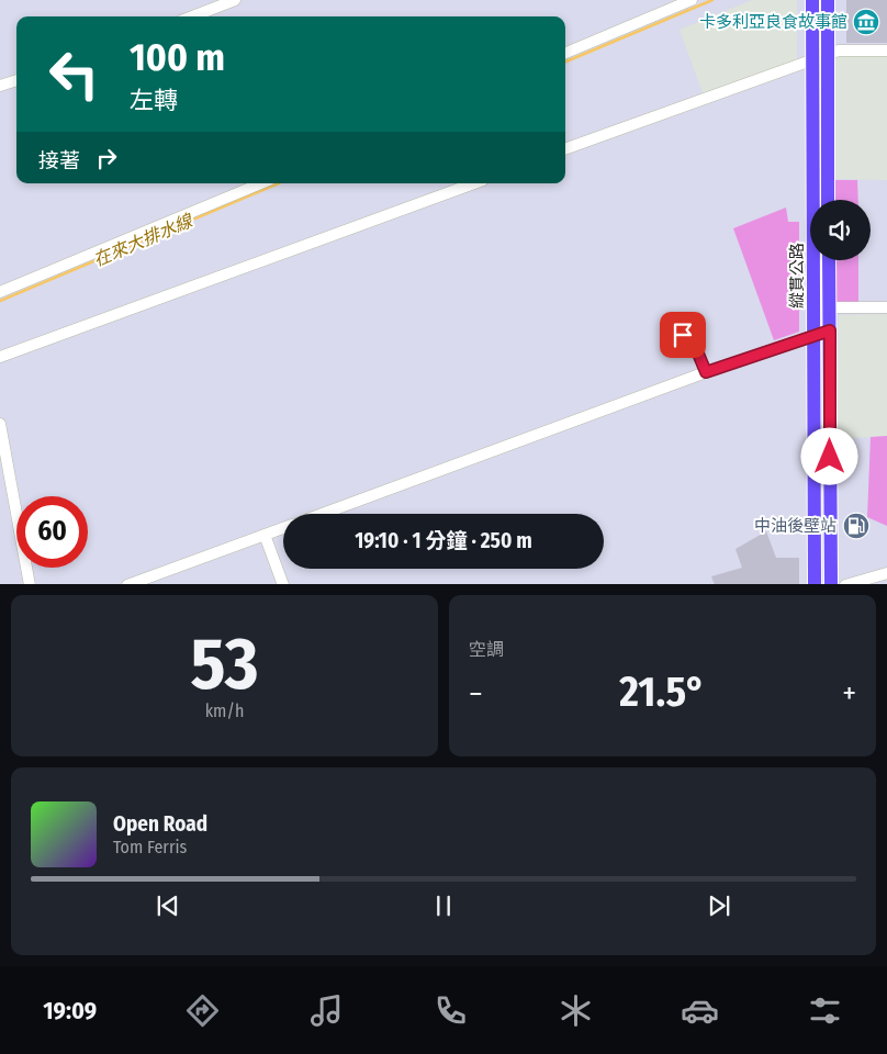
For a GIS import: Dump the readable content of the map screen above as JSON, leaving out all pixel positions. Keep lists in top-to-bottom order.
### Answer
{
  "streets": {
    "main road": ["縱貫公路"]
  },
  "water": ["在來大排水線"],
  "places": {
    "museum": ["卡多利亞良食故事館"],
    "fuel station": ["中油後壁站"]
  },
  "page": {
    "turn": ["100 m", "左轉"],
    "then": "接著",
    "limit": "60",
    "trip": "19:10 · 1 分鐘 · 250 m",
    "tile": [
      ["53", "km/h"],
      "空調"
    ],
    "heat": ["−", "21.5°", "+"],
    "song": ["Open Road", "Tom Ferris"],
    "tabs": "19:09"
  }
}
